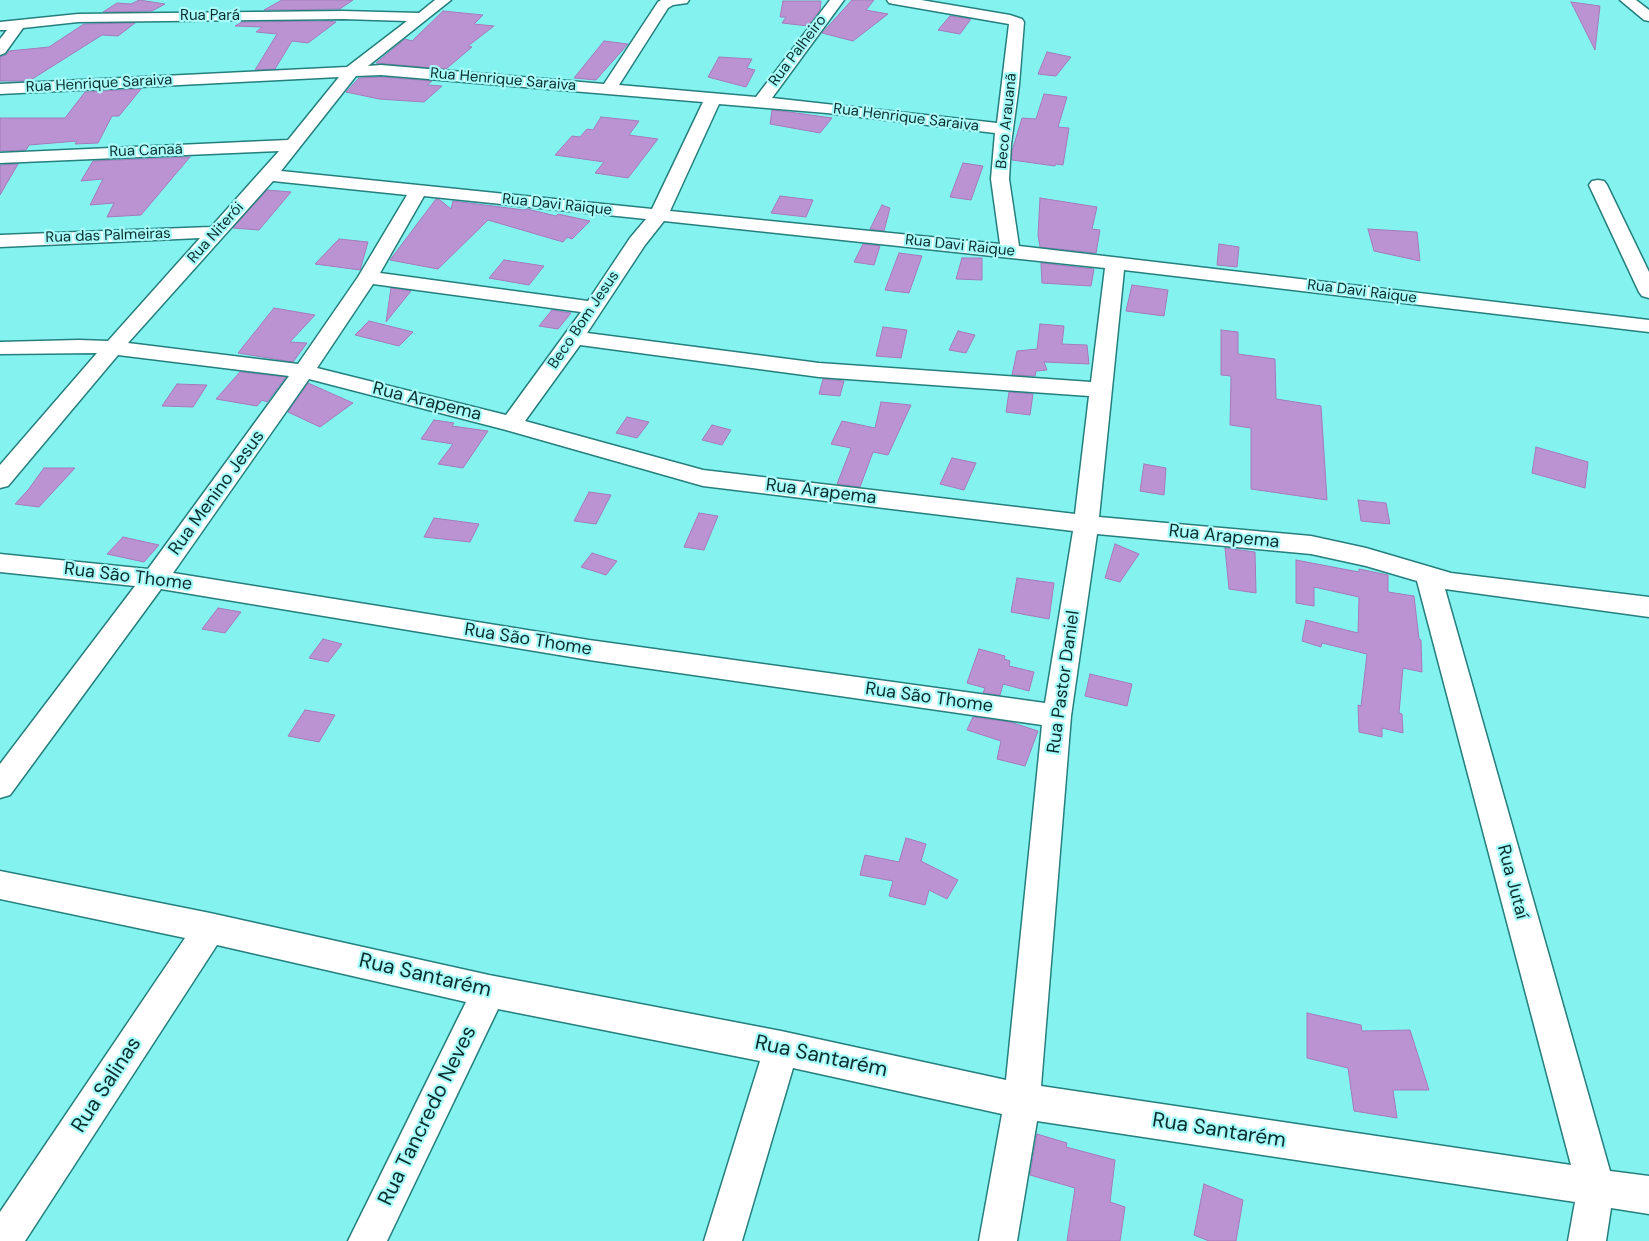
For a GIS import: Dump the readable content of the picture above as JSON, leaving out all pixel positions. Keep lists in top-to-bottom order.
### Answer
{
  "streets": {
    "street": [
      "Rua Pará",
      "Rua Palheiro",
      "Rua Henrique Saraiva",
      "Beco Arauanã",
      "Rua Canaã",
      "Rua Davi Raique",
      "Rua Niterói",
      "Rua das Palmeiras",
      "Beco Bom Jesus",
      "Rua Arapema",
      "Rua Menino Jesus",
      "Rua São Thome",
      "Rua Pastor Daniel",
      "Rua Jutaí",
      "Rua Santarém",
      "Rua Salinas",
      "Rua Tancredo Neves"
    ]
  },
  "crossings": [
    ["Rua Pará", "Rua Niterói"],
    ["Rua Palheiro", "Rua Henrique Saraiva"],
    ["Rua Henrique Saraiva", "Beco Arauanã"],
    ["Rua Henrique Saraiva", "Rua Niterói"],
    ["Rua Henrique Saraiva", "Beco Bom Jesus"],
    ["Beco Arauanã", "Rua Davi Raique"],
    ["Rua Canaã", "Rua Niterói"],
    ["Rua Davi Raique", "Rua Niterói"],
    ["Rua Davi Raique", "Beco Bom Jesus"],
    ["Rua Davi Raique", "Rua Menino Jesus"],
    ["Rua Davi Raique", "Rua Pastor Daniel"],
    ["Rua Niterói", "Rua das Palmeiras"],
    ["Rua Niterói", "Rua Arapema"],
    ["Beco Bom Jesus", "Rua Arapema"],
    ["Rua Arapema", "Rua Menino Jesus"],
    ["Rua Arapema", "Rua Pastor Daniel"],
    ["Rua Arapema", "Rua Jutaí"],
    ["Rua Menino Jesus", "Rua São Thome"],
    ["Rua São Thome", "Rua Pastor Daniel"],
    ["Rua Pastor Daniel", "Rua Santarém"],
    ["Rua Jutaí", "Rua Santarém"],
    ["Rua Santarém", "Rua Salinas"],
    ["Rua Santarém", "Rua Tancredo Neves"]
  ]
}
